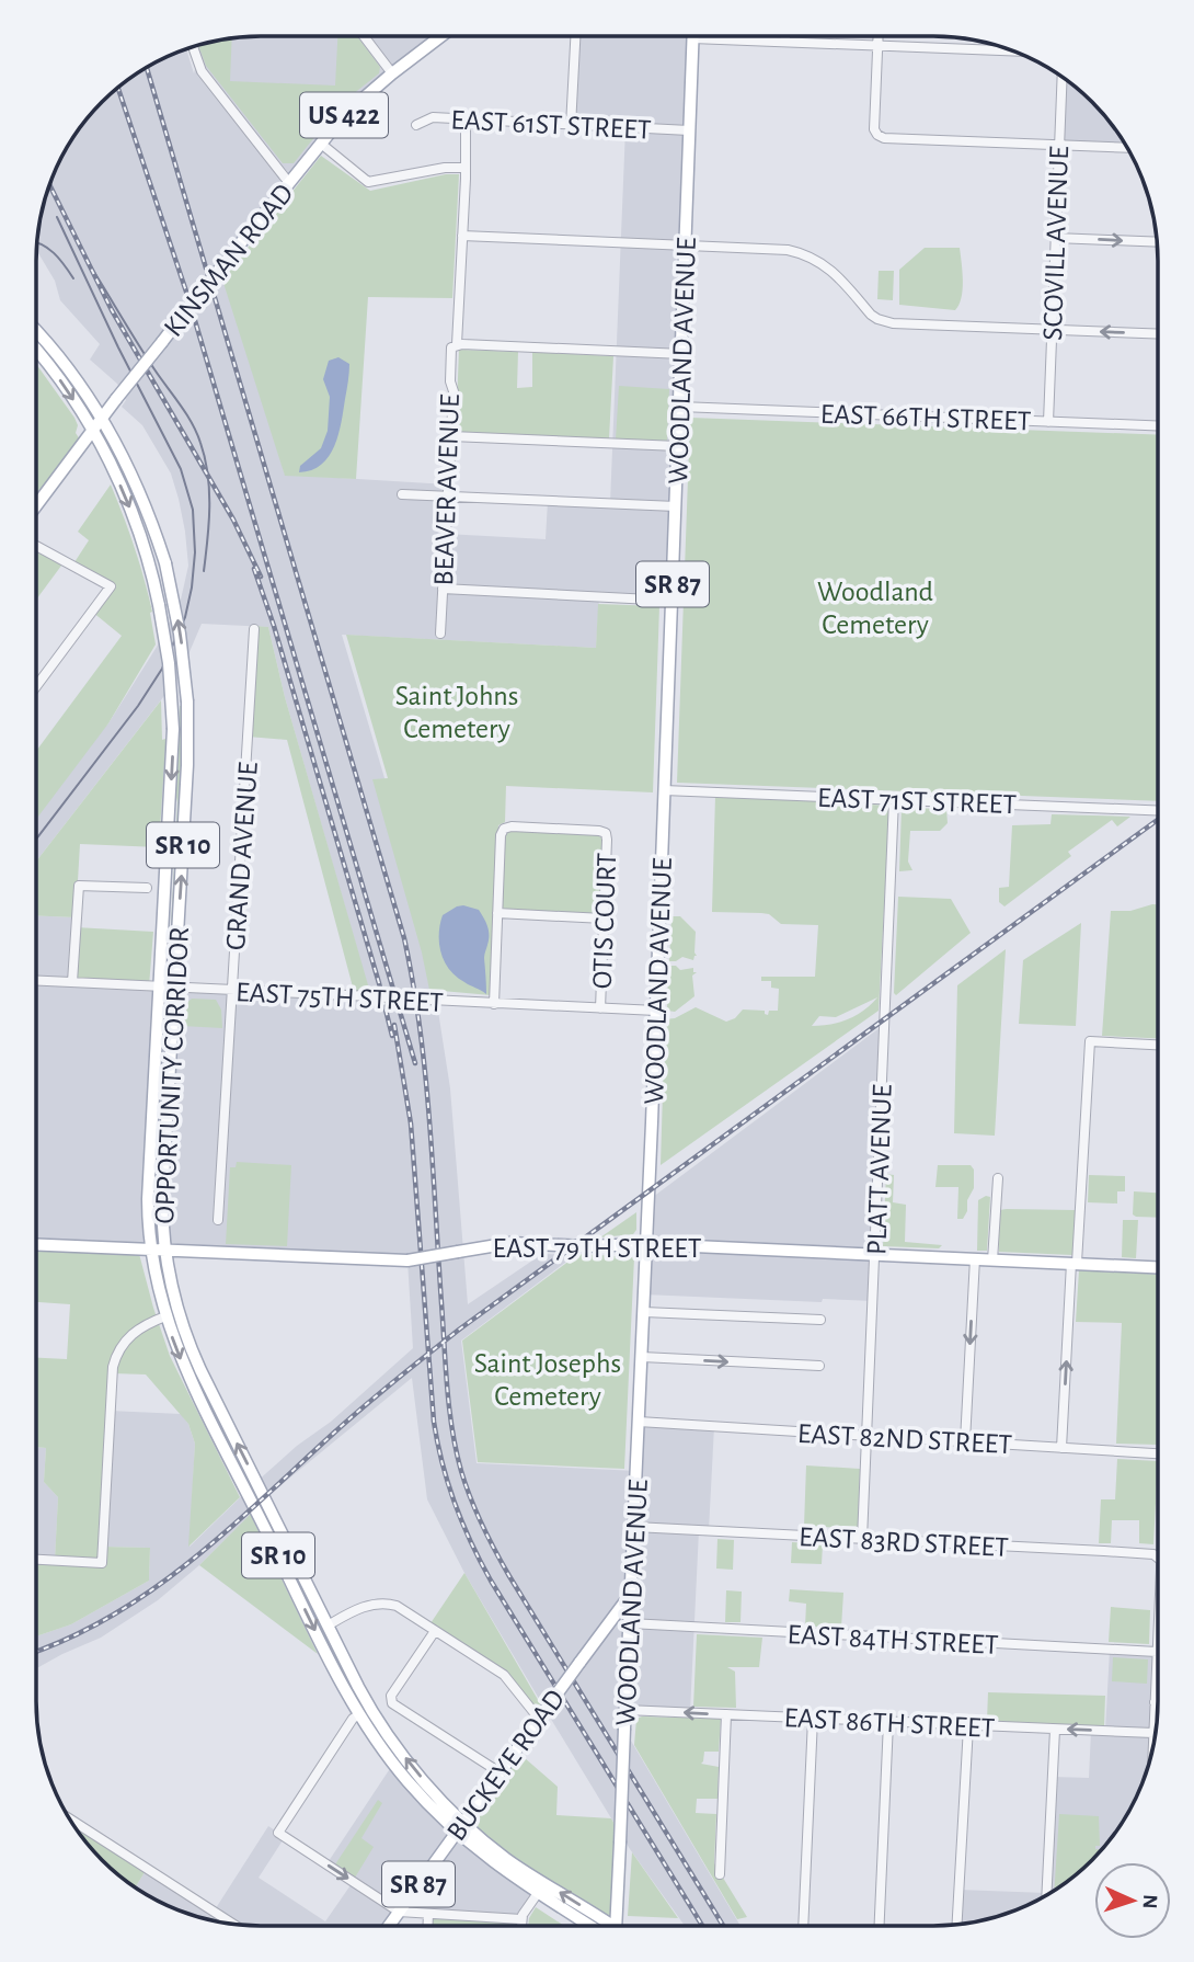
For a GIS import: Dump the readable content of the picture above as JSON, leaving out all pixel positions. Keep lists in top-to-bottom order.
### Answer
{
  "streets": {
    "main road": [
      "US 422",
      "KINSMAN ROAD",
      "WOODLAND AVENUE",
      "SR 87",
      "SR 10",
      "OPPORTUNITY CORRIDOR",
      "EAST 79TH STREET",
      "BUCKEYE ROAD"
    ],
    "street": [
      "EAST 61ST STREET",
      "SCOVILL AVENUE",
      "EAST 66TH STREET",
      "BEAVER AVENUE",
      "EAST 71ST STREET",
      "GRAND AVENUE",
      "OTIS COURT",
      "EAST 75TH STREET",
      "PLATT AVENUE",
      "EAST 82ND STREET",
      "EAST 83RD STREET",
      "EAST 84TH STREET",
      "EAST 86TH STREET"
    ]
  },
  "crossings": [
    ["EAST 61ST STREET", "WOODLAND AVENUE"],
    ["EAST 61ST STREET", "BEAVER AVENUE"],
    ["SCOVILL AVENUE", "EAST 66TH STREET"],
    ["KINSMAN ROAD", "OPPORTUNITY CORRIDOR"],
    ["WOODLAND AVENUE", "EAST 66TH STREET"],
    ["WOODLAND AVENUE", "EAST 71ST STREET"],
    ["WOODLAND AVENUE", "EAST 75TH STREET"],
    ["WOODLAND AVENUE", "EAST 79TH STREET"],
    ["WOODLAND AVENUE", "EAST 82ND STREET"],
    ["WOODLAND AVENUE", "EAST 83RD STREET"],
    ["WOODLAND AVENUE", "EAST 84TH STREET"],
    ["WOODLAND AVENUE", "EAST 86TH STREET"],
    ["WOODLAND AVENUE", "BUCKEYE ROAD"],
    ["EAST 71ST STREET", "PLATT AVENUE"],
    ["GRAND AVENUE", "EAST 75TH STREET"],
    ["OTIS COURT", "EAST 75TH STREET"],
    ["EAST 75TH STREET", "OPPORTUNITY CORRIDOR"],
    ["OPPORTUNITY CORRIDOR", "EAST 79TH STREET"],
    ["OPPORTUNITY CORRIDOR", "BUCKEYE ROAD"],
    ["PLATT AVENUE", "EAST 79TH STREET"],
    ["PLATT AVENUE", "EAST 82ND STREET"],
    ["PLATT AVENUE", "EAST 83RD STREET"]
  ],
  "one_way": ["EAST 86TH STREET"],
  "parks": ["Woodland Cemetery", "Saint Johns Cemetery", "Saint Josephs Cemetery"],
  "north": "right"
}
